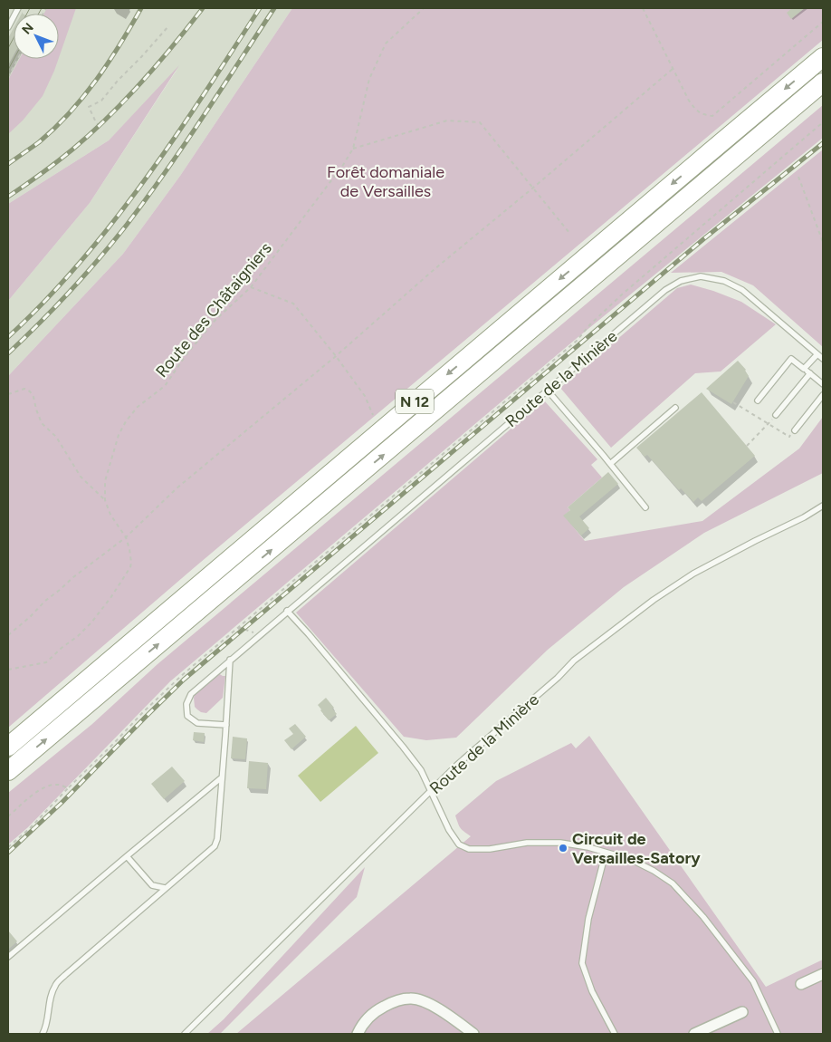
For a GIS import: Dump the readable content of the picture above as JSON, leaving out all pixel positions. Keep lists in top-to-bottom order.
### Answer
{
  "streets": {
    "highway": ["N 12"],
    "lane": ["Route de la Minière"],
    "path": ["Route des Châtaigniers"]
  },
  "parks": ["Forêt domaniale de Versailles"],
  "places": ["Circuit de Versailles-Satory"],
  "north": "top left"
}
